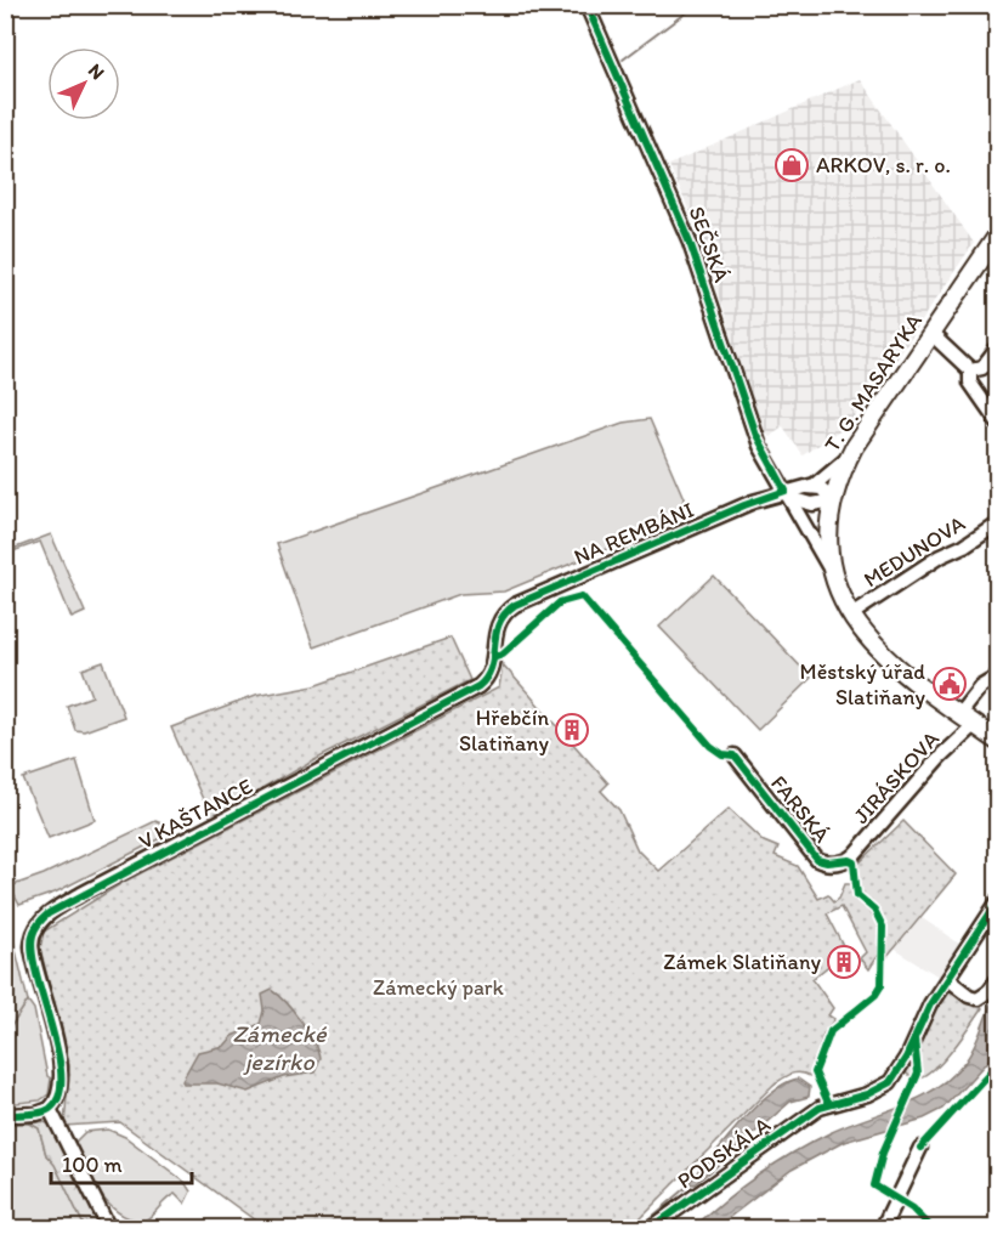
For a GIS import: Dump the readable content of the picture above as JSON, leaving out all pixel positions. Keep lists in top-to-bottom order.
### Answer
{
  "streets": {
    "main road": ["T. G. MASARYKA"],
    "street": [
      "SEČSKÁ",
      "NA REMBÁNI",
      "MEDUNOVA",
      "JIRÁSKOVA",
      "FARSKÁ",
      "V KAŠTANCE",
      "PODSKÁLA"
    ]
  },
  "crossings": [
    ["SEČSKÁ", "T. G. MASARYKA"],
    ["SEČSKÁ", "NA REMBÁNI"],
    ["SEČSKÁ", "MEDUNOVA"],
    ["T. G. MASARYKA", "MEDUNOVA"],
    ["T. G. MASARYKA", "JIRÁSKOVA"],
    ["NA REMBÁNI", "V KAŠTANCE"],
    ["JIRÁSKOVA", "FARSKÁ"]
  ],
  "water": ["Zámecké jezírko"],
  "parks": ["Zámecký park"],
  "places": {
    "shop": ["ARKOV, s. r. o."],
    "public building": ["Městský úřad Slatiňany"],
    "building": ["Hřebčín Slatiňany", "Zámek Slatiňany"]
  },
  "scale_bar": "100 m",
  "north": "top right"
}
